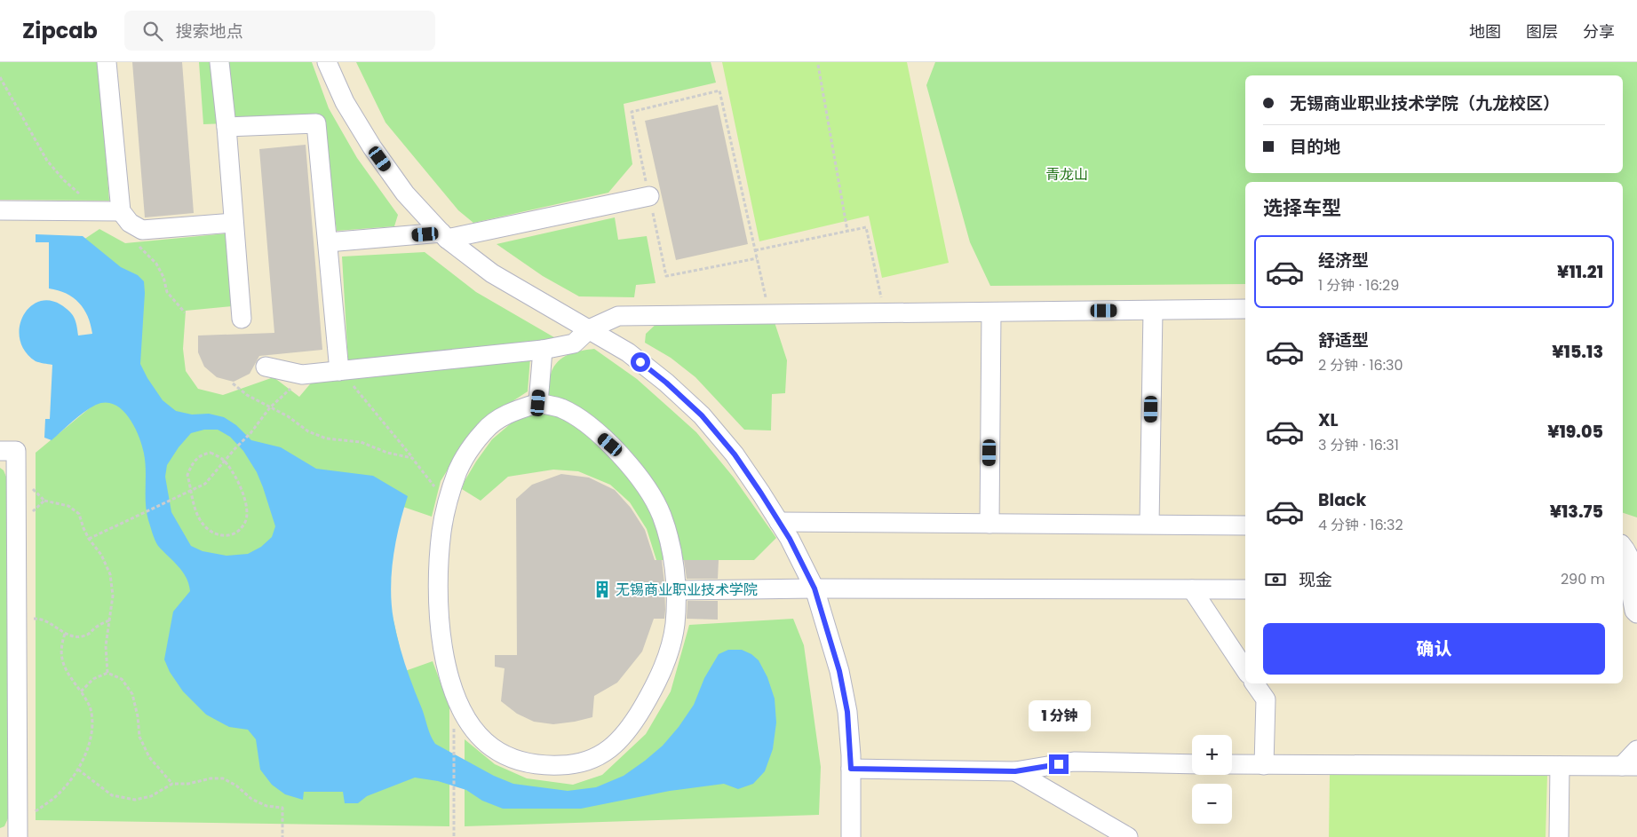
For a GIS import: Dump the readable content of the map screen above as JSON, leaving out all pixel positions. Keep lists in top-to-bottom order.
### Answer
{
  "parks": ["青龙山"],
  "places": {
    "building": ["无锡商业职业技术学院"]
  },
  "page": {
    "header": "Zipcab",
    "search": "搜索地点",
    "nav": ["地图", "图层", "分享"],
    "banner": ["无锡商业职业技术学院（九龙校区）", "目的地"],
    "heading": "选择车型",
    "list": [
      {
        "name": "经济型",
        "note": "1 分钟 · 16:29",
        "value": "¥11.21"
      },
      {
        "name": "舒适型",
        "note": "2 分钟 · 16:30",
        "value": "¥15.13"
      },
      {
        "name": "XL",
        "note": "3 分钟 · 16:31",
        "value": "¥19.05"
      },
      {
        "name": "Black",
        "note": "4 分钟 · 16:32",
        "value": "¥13.75"
      }
    ],
    "pay": ["现金", "290 m"],
    "buttons": "确认",
    "bubble": "1 分钟",
    "map_buttons": ["+", "−"]
  }
}
